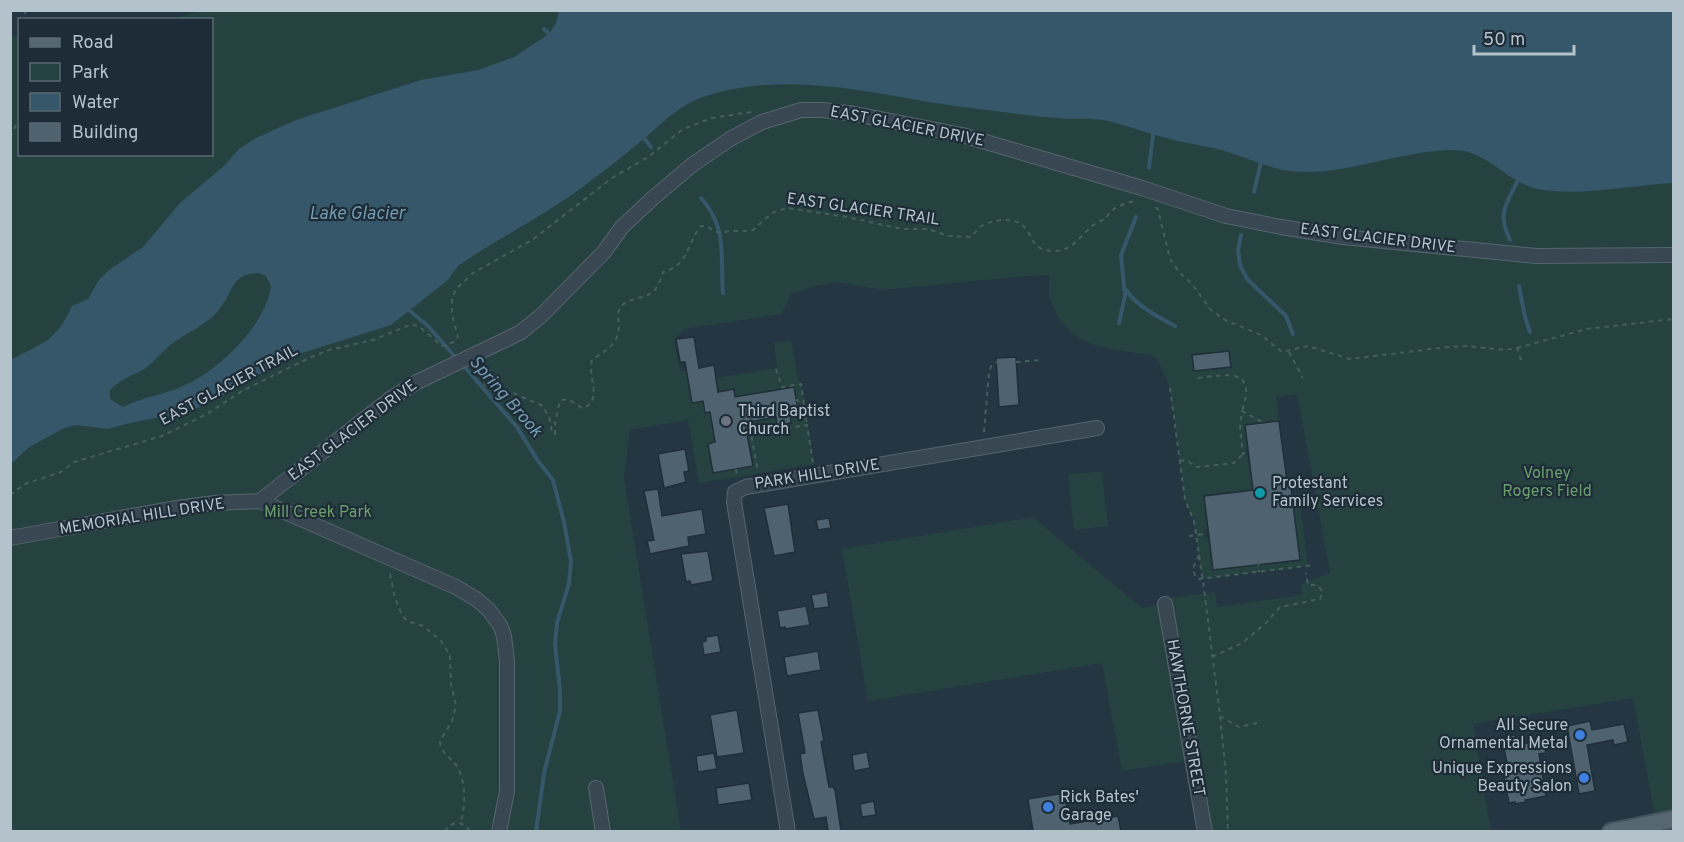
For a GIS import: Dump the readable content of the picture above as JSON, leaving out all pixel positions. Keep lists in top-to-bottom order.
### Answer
{
  "streets": {
    "street": [
      "EAST GLACIER DRIVE",
      "PARK HILL DRIVE",
      "MEMORIAL HILL DRIVE",
      "HAWTHORNE STREET"
    ],
    "path": ["EAST GLACIER TRAIL"]
  },
  "crossings": [
    ["EAST GLACIER DRIVE", "MEMORIAL HILL DRIVE"]
  ],
  "water": ["Lake Glacier", "Spring Brook"],
  "parks": ["Volney Rogers Field", "Mill Creek Park"],
  "places": [
    "Third Baptist Church",
    "Protestant Family Services",
    "All Secure Ornamental Metal",
    "Unique Expressions Beauty Salon",
    "Rick Bates' Garage"
  ],
  "legend": [
    "Road",
    "Park",
    "Water",
    "Building"
  ],
  "scale_bar": "50 m"
}
